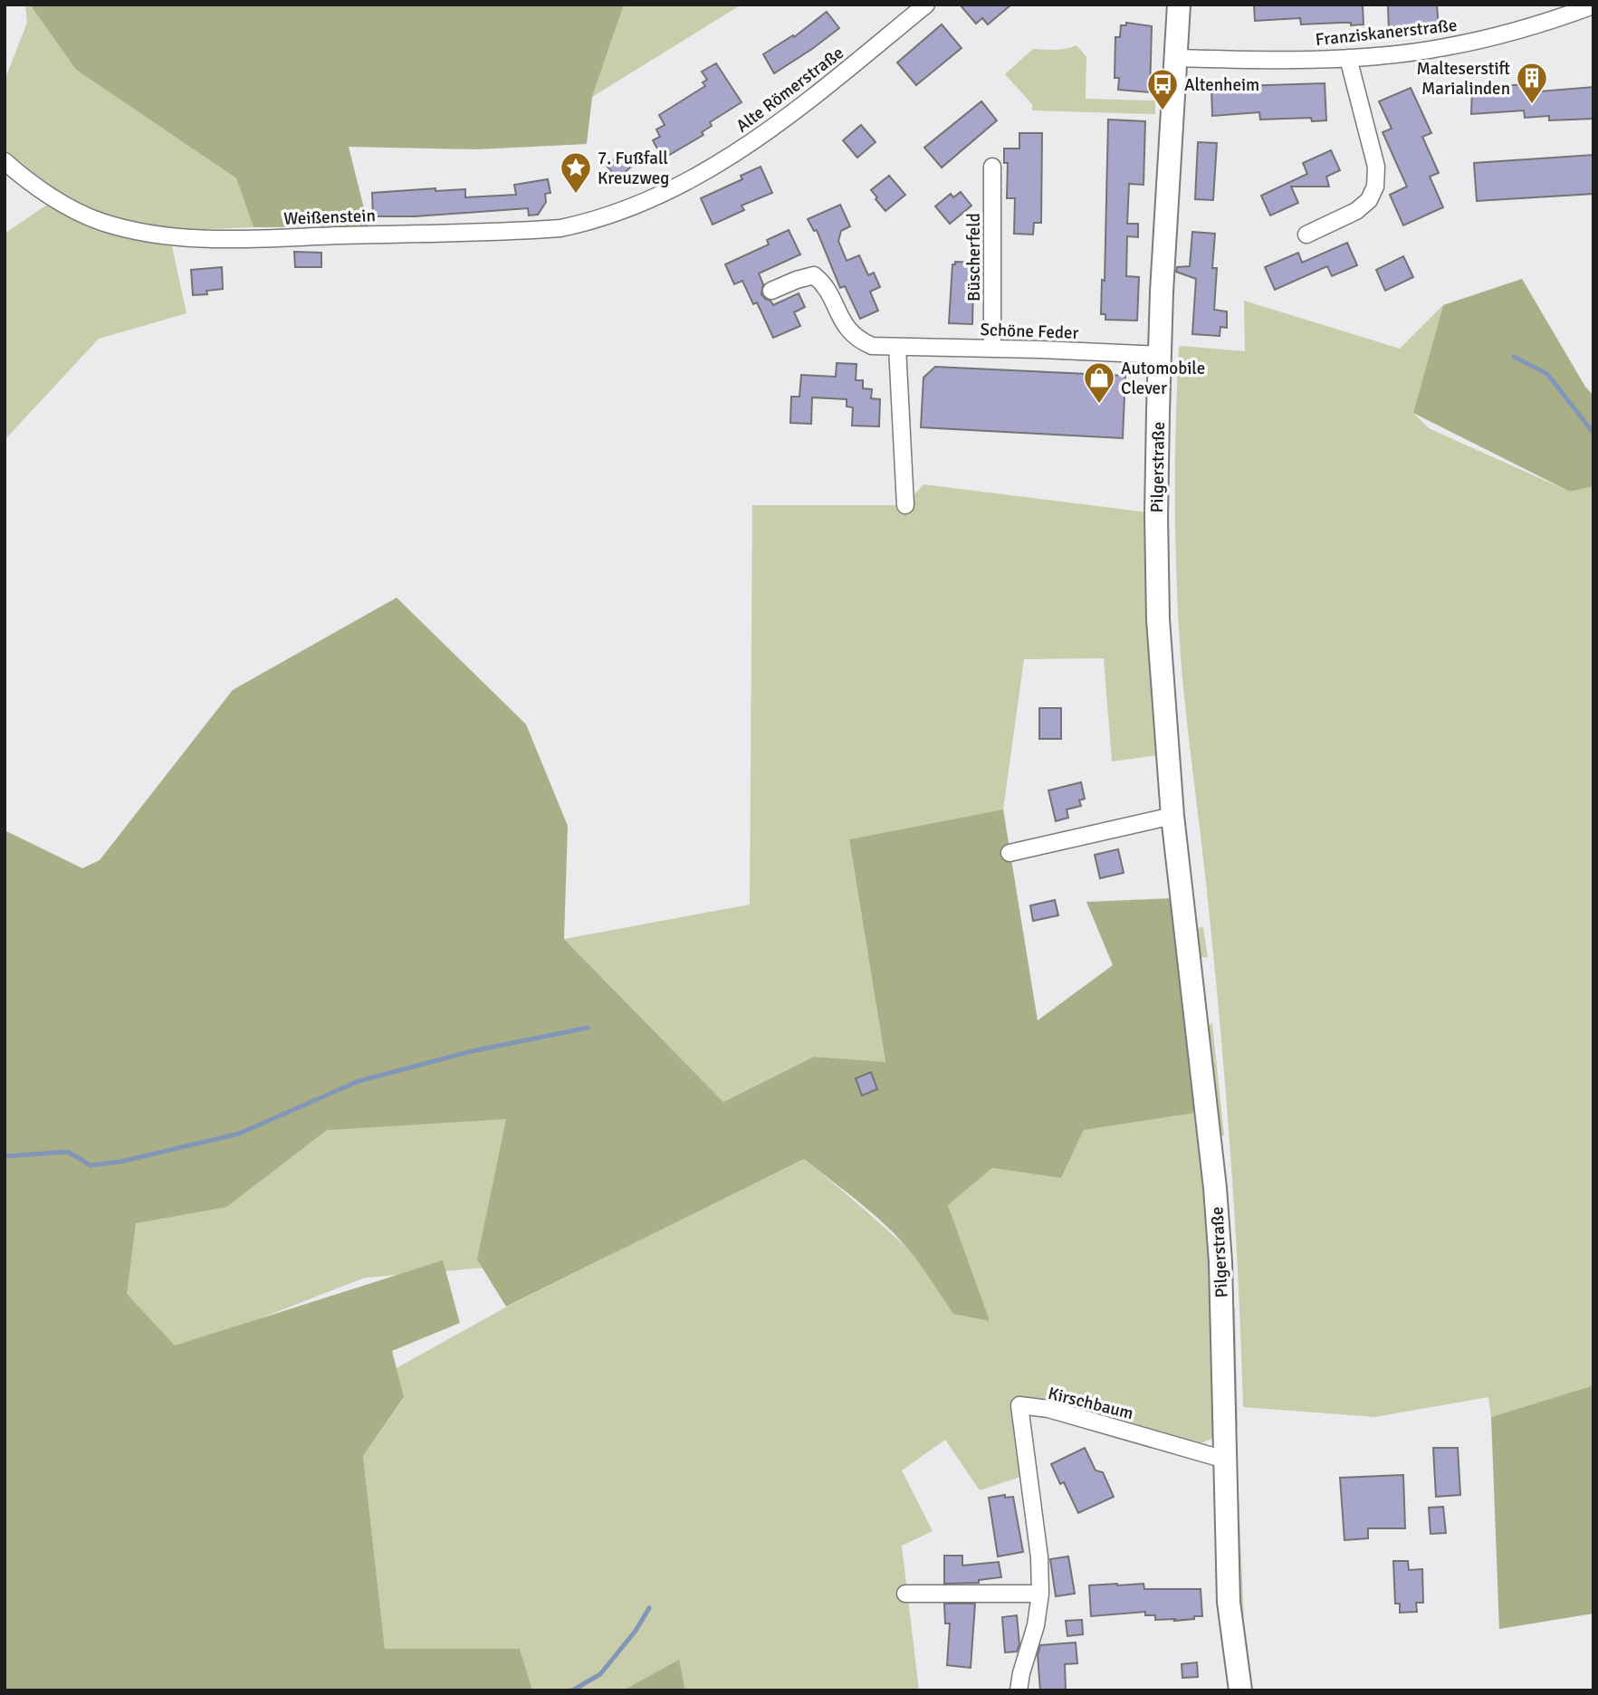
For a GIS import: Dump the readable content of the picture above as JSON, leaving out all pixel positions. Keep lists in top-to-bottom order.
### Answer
{
  "streets": {
    "main road": ["Pilgerstraße"],
    "street": [
      "Franziskanerstraße",
      "Alte Römerstraße",
      "Weißenstein",
      "Büscherfeld",
      "Schöne Feder",
      "Kirschbaum"
    ]
  },
  "crossings": [
    ["Franziskanerstraße", "Pilgerstraße"],
    ["Alte Römerstraße", "Weißenstein"],
    ["Büscherfeld", "Schöne Feder"],
    ["Schöne Feder", "Pilgerstraße"],
    ["Pilgerstraße", "Kirschbaum"]
  ],
  "places": {
    "building": ["Malteserstift Marialinden"],
    "bus stop": ["Altenheim"],
    "place": ["7. Fußfall Kreuzweg"],
    "shop": ["Automobile Clever"]
  }
}
